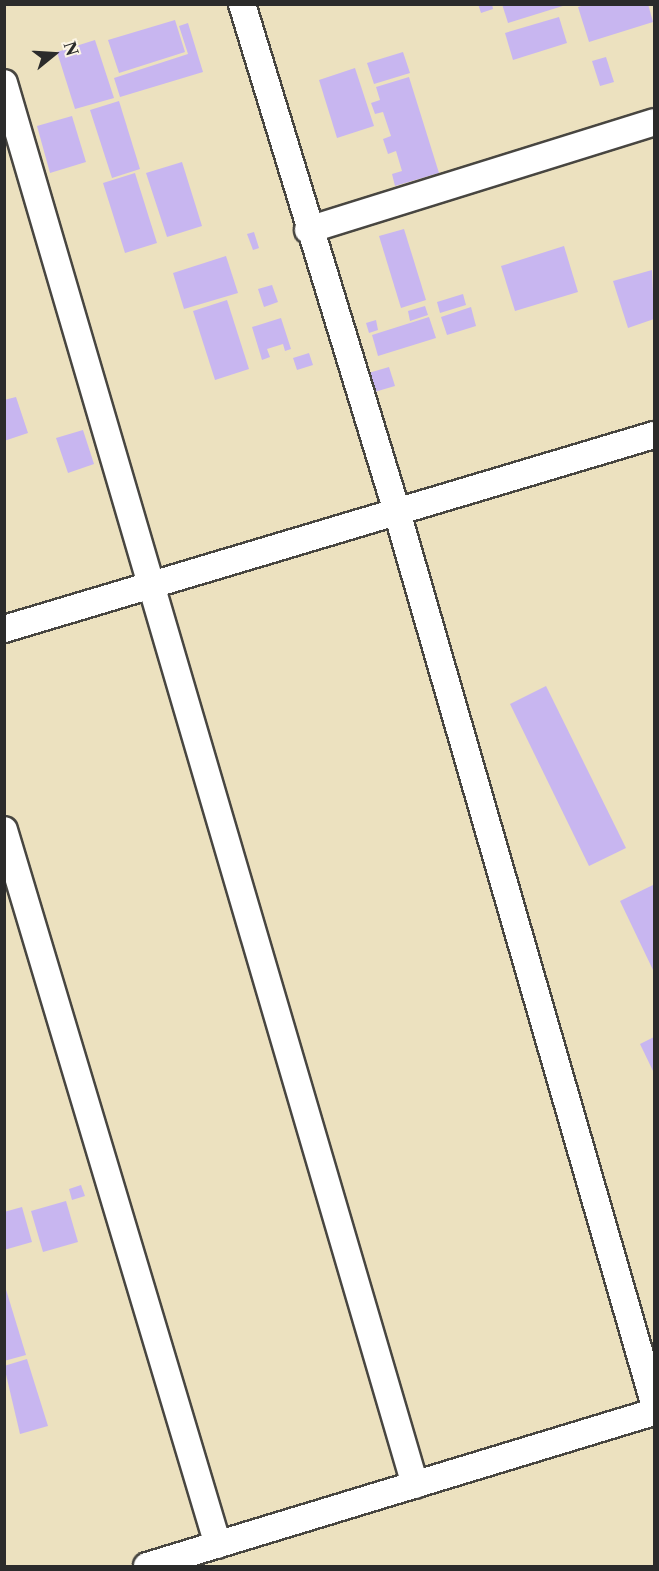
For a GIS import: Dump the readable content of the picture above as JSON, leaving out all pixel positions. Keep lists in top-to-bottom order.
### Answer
{
  "north": "right"
}
